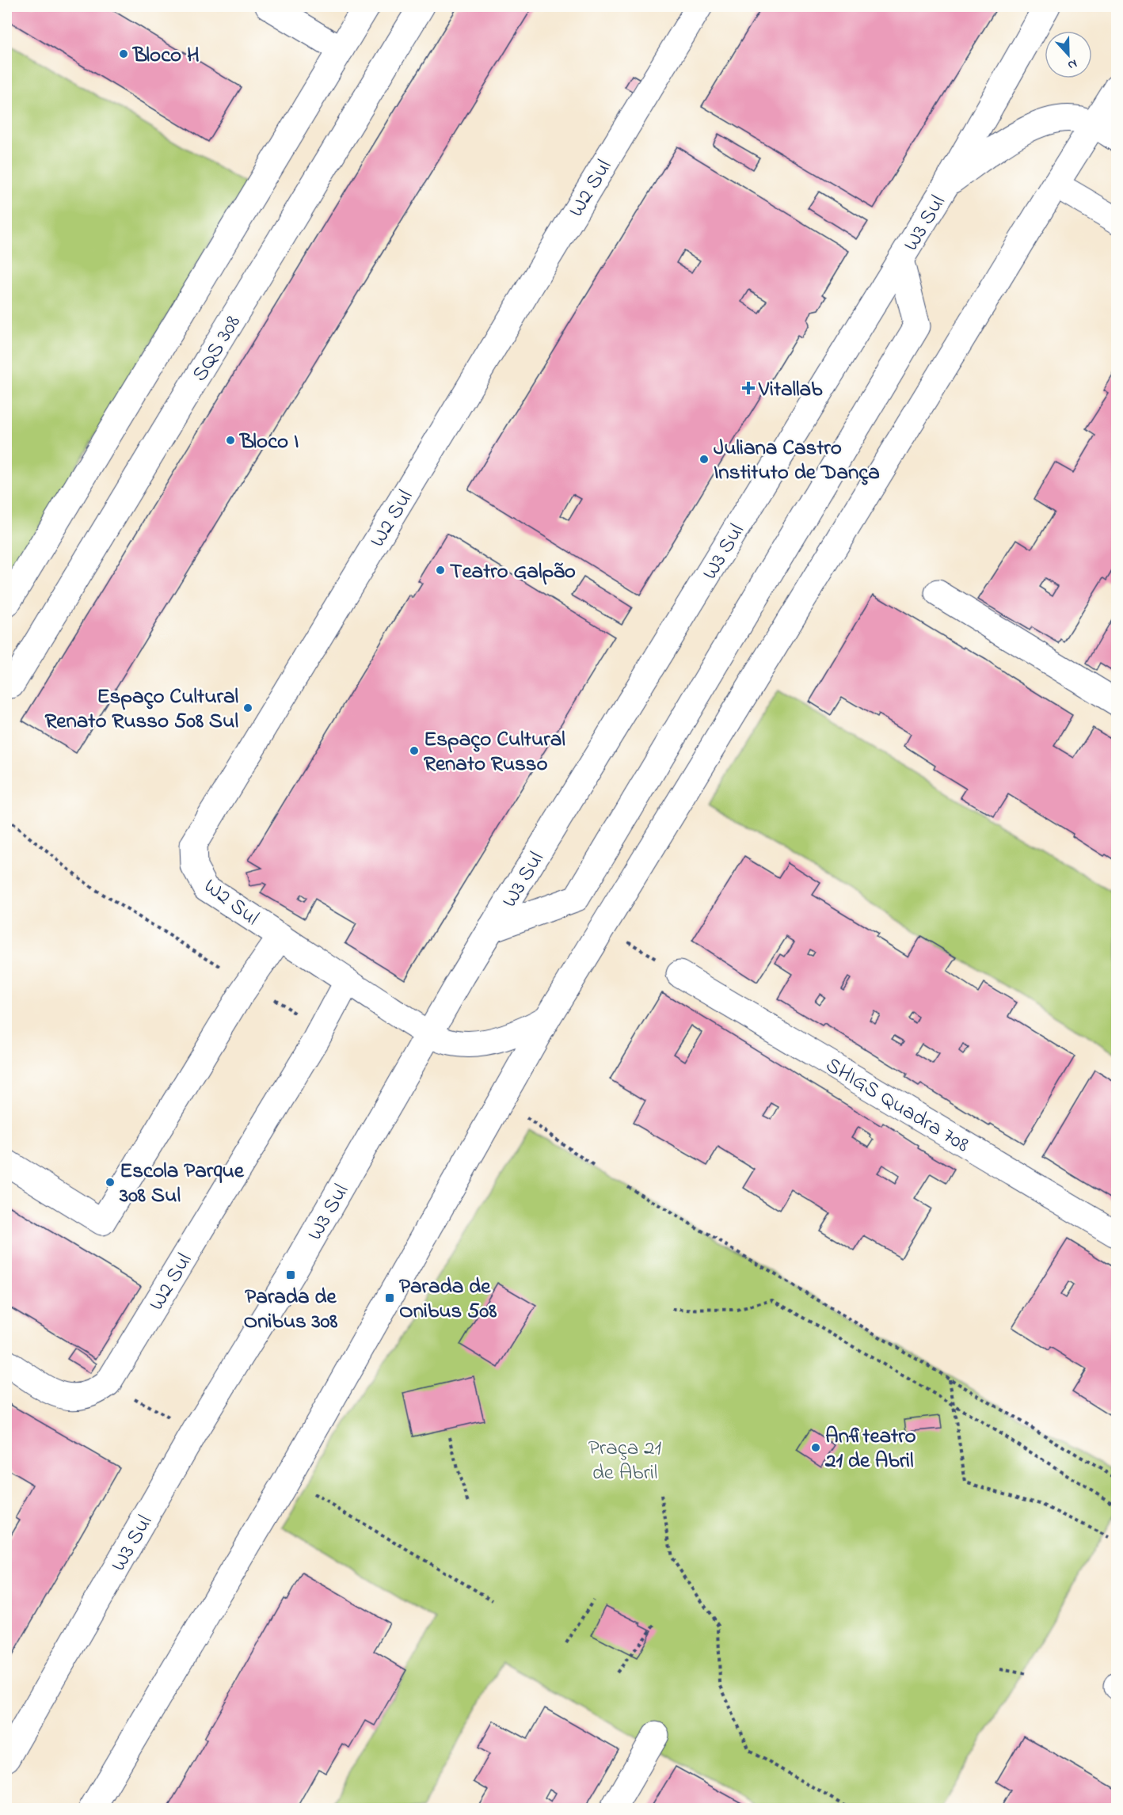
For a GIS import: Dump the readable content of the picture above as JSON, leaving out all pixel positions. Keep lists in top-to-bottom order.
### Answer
{
  "streets": {
    "street": [
      "W2 Sul",
      "W3 Sul",
      "SQS 308",
      "SHIGS Quadra 708"
    ]
  },
  "crossings": [
    ["W2 Sul", "W3 Sul"]
  ],
  "parks": ["Praça 21 de Abril"],
  "places": {
    "other": [
      "Bloco H",
      "Bloco I",
      "Juliana Castro Instituto de Dança",
      "Teatro Galpão",
      "Espaço Cultural Renato Russo 508 Sul",
      "Espaço Cultural Renato Russo",
      "Escola Parque 308 Sul",
      "Anfiteatro 21 de Abril"
    ],
    "health": ["Vitallab"],
    "transit": ["Parada de Onibus 308", "Parada de Onibus 508"]
  },
  "north": "bottom"
}
